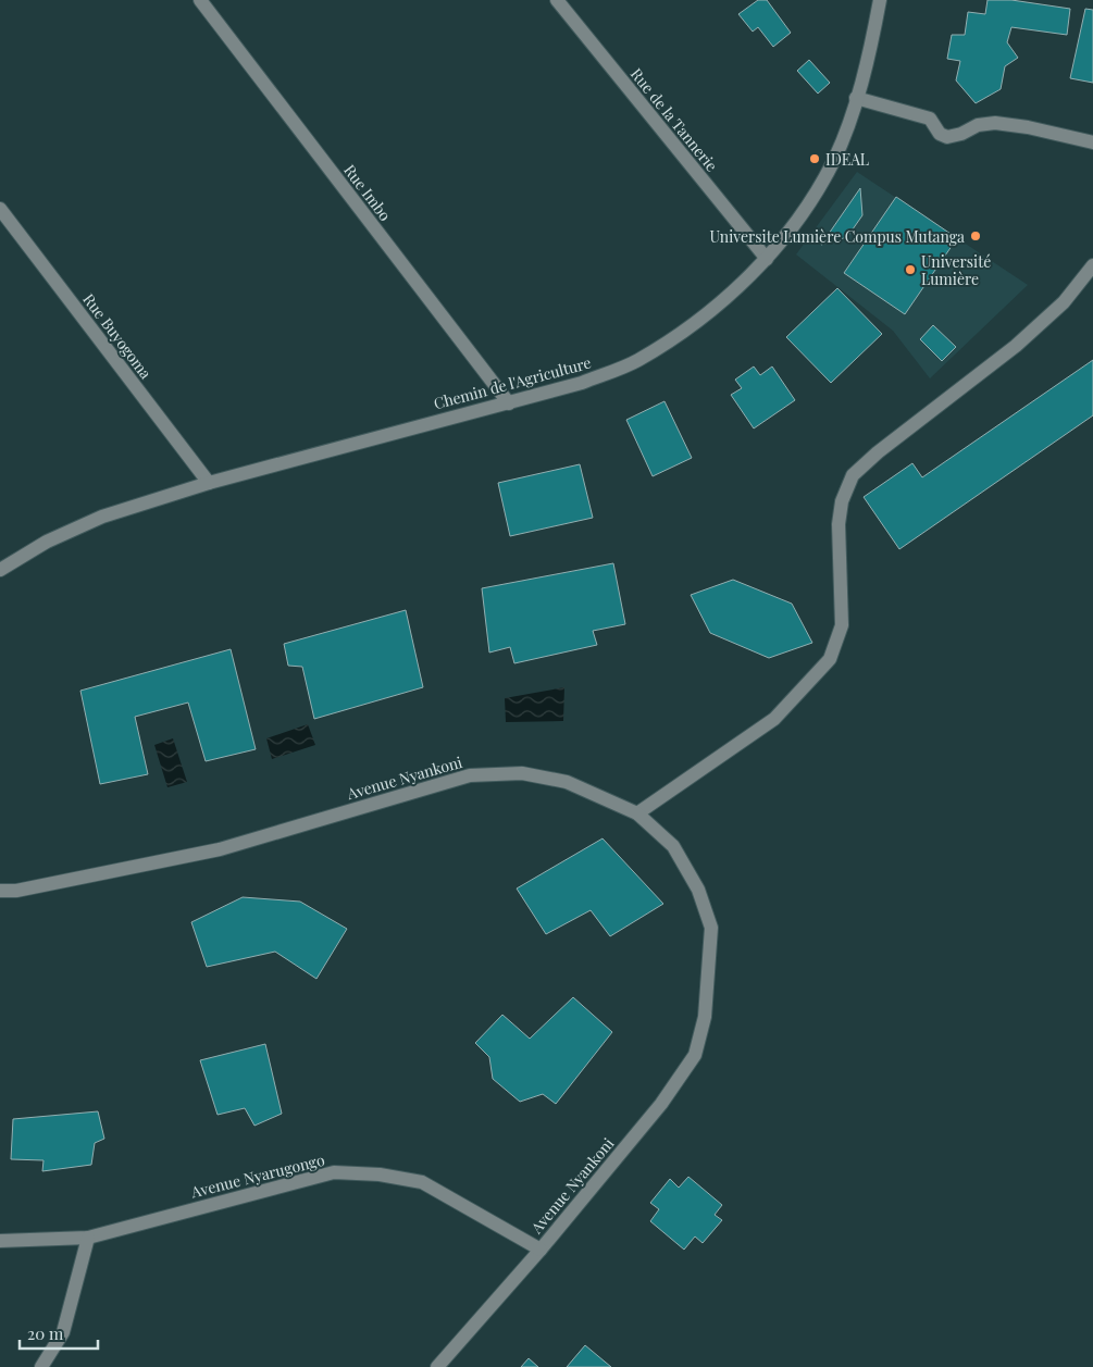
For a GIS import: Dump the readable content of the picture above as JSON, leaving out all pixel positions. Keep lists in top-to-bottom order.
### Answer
{
  "streets": {
    "street": [
      "Rue de la Tannerie",
      "Rue Imbo",
      "Rue Buyogoma",
      "Chemin de l'Agriculture",
      "Avenue Nyankoni",
      "Avenue Nyarugongo"
    ]
  },
  "crossings": [
    ["Rue de la Tannerie", "Chemin de l'Agriculture"],
    ["Rue Imbo", "Chemin de l'Agriculture"],
    ["Rue Buyogoma", "Chemin de l'Agriculture"],
    ["Avenue Nyankoni", "Avenue Nyarugongo"]
  ],
  "places": ["IDEAL", "Universite Lumière Compus Mutanga", "Université Lumière"],
  "scale_bar": "20 m"
}
